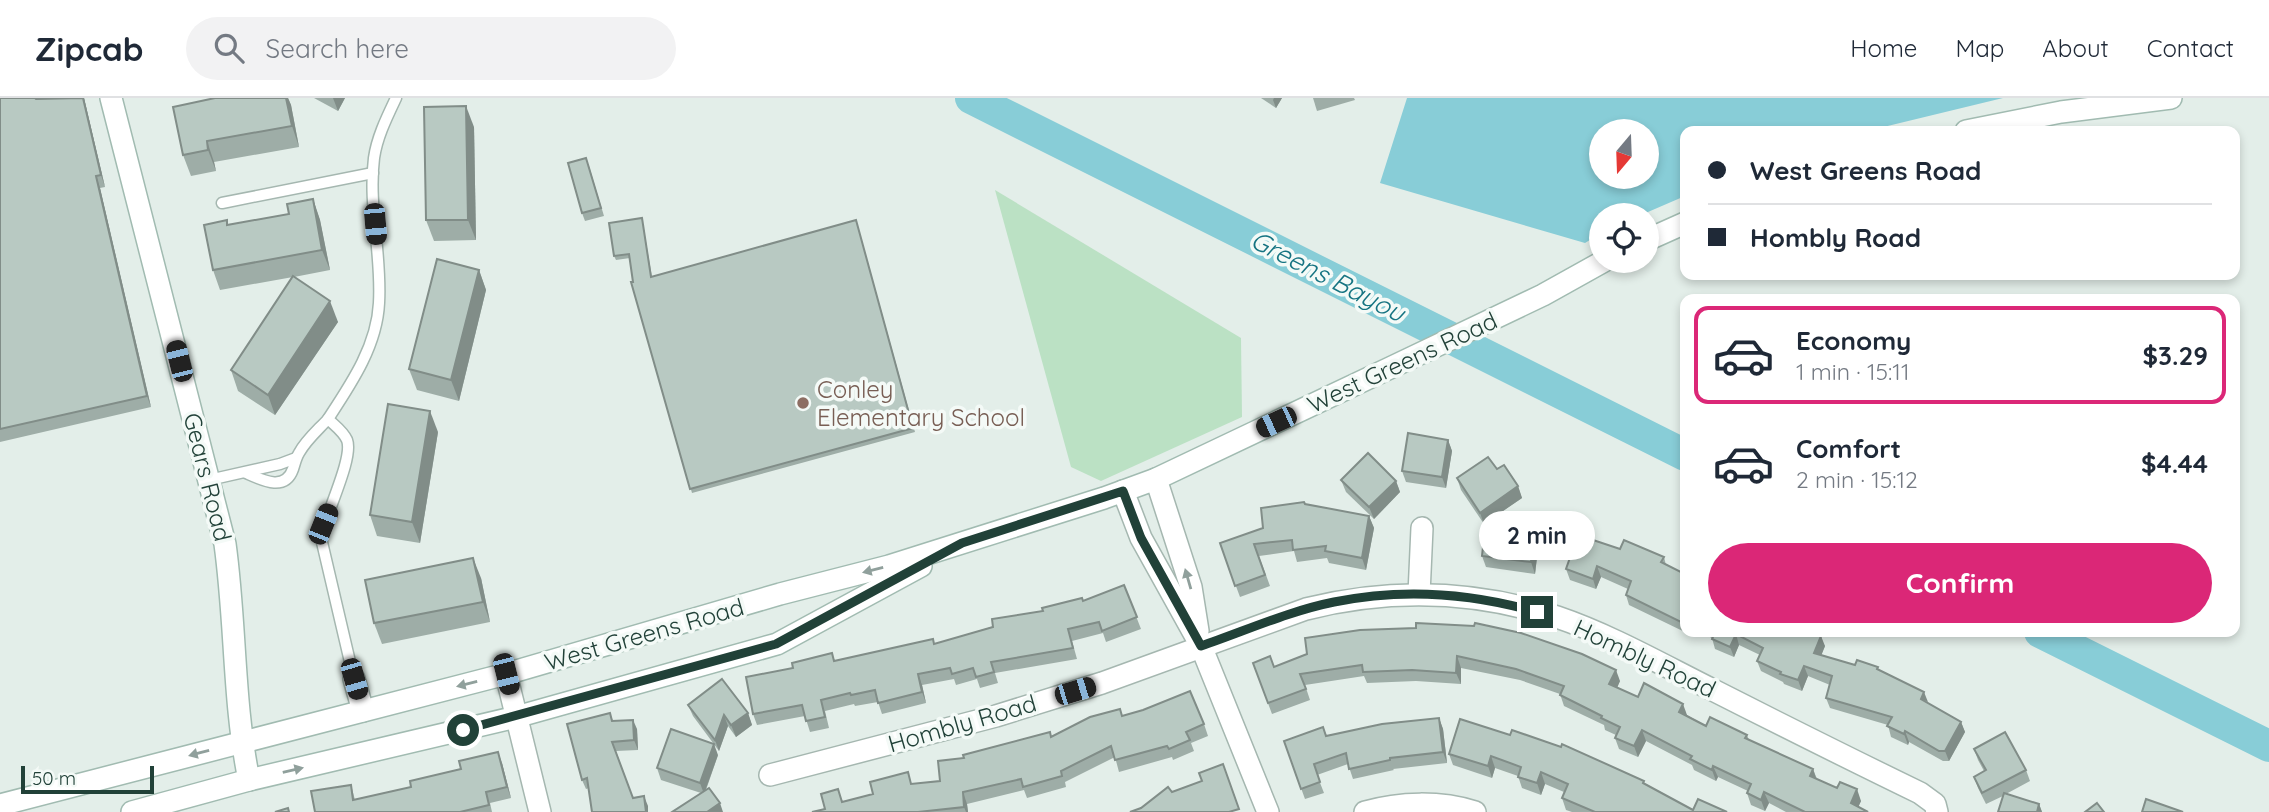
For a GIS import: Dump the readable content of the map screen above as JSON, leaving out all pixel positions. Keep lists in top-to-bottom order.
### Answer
{
  "streets": {
    "main road": ["West Greens Road", "Gears Road", "Hombly Road"]
  },
  "crossings": [
    ["West Greens Road", "Gears Road"]
  ],
  "water": ["Greens Bayou"],
  "places": ["Conley Elementary School"],
  "scale_bar": "50 m",
  "north": "bottom",
  "page": {
    "header": "Zipcab",
    "search": "Search here",
    "nav": [
      "Home",
      "Map",
      "About",
      "Contact"
    ],
    "banner": ["West Greens Road", "Hombly Road"],
    "list": [
      {
        "name": "Economy",
        "note": "1 min · 15:11",
        "value": "$3.29"
      },
      {
        "name": "Comfort",
        "note": "2 min · 15:12",
        "value": "$4.44"
      }
    ],
    "bubble": "2 min",
    "buttons": "Confirm",
    "scale": "50 m"
  }
}
